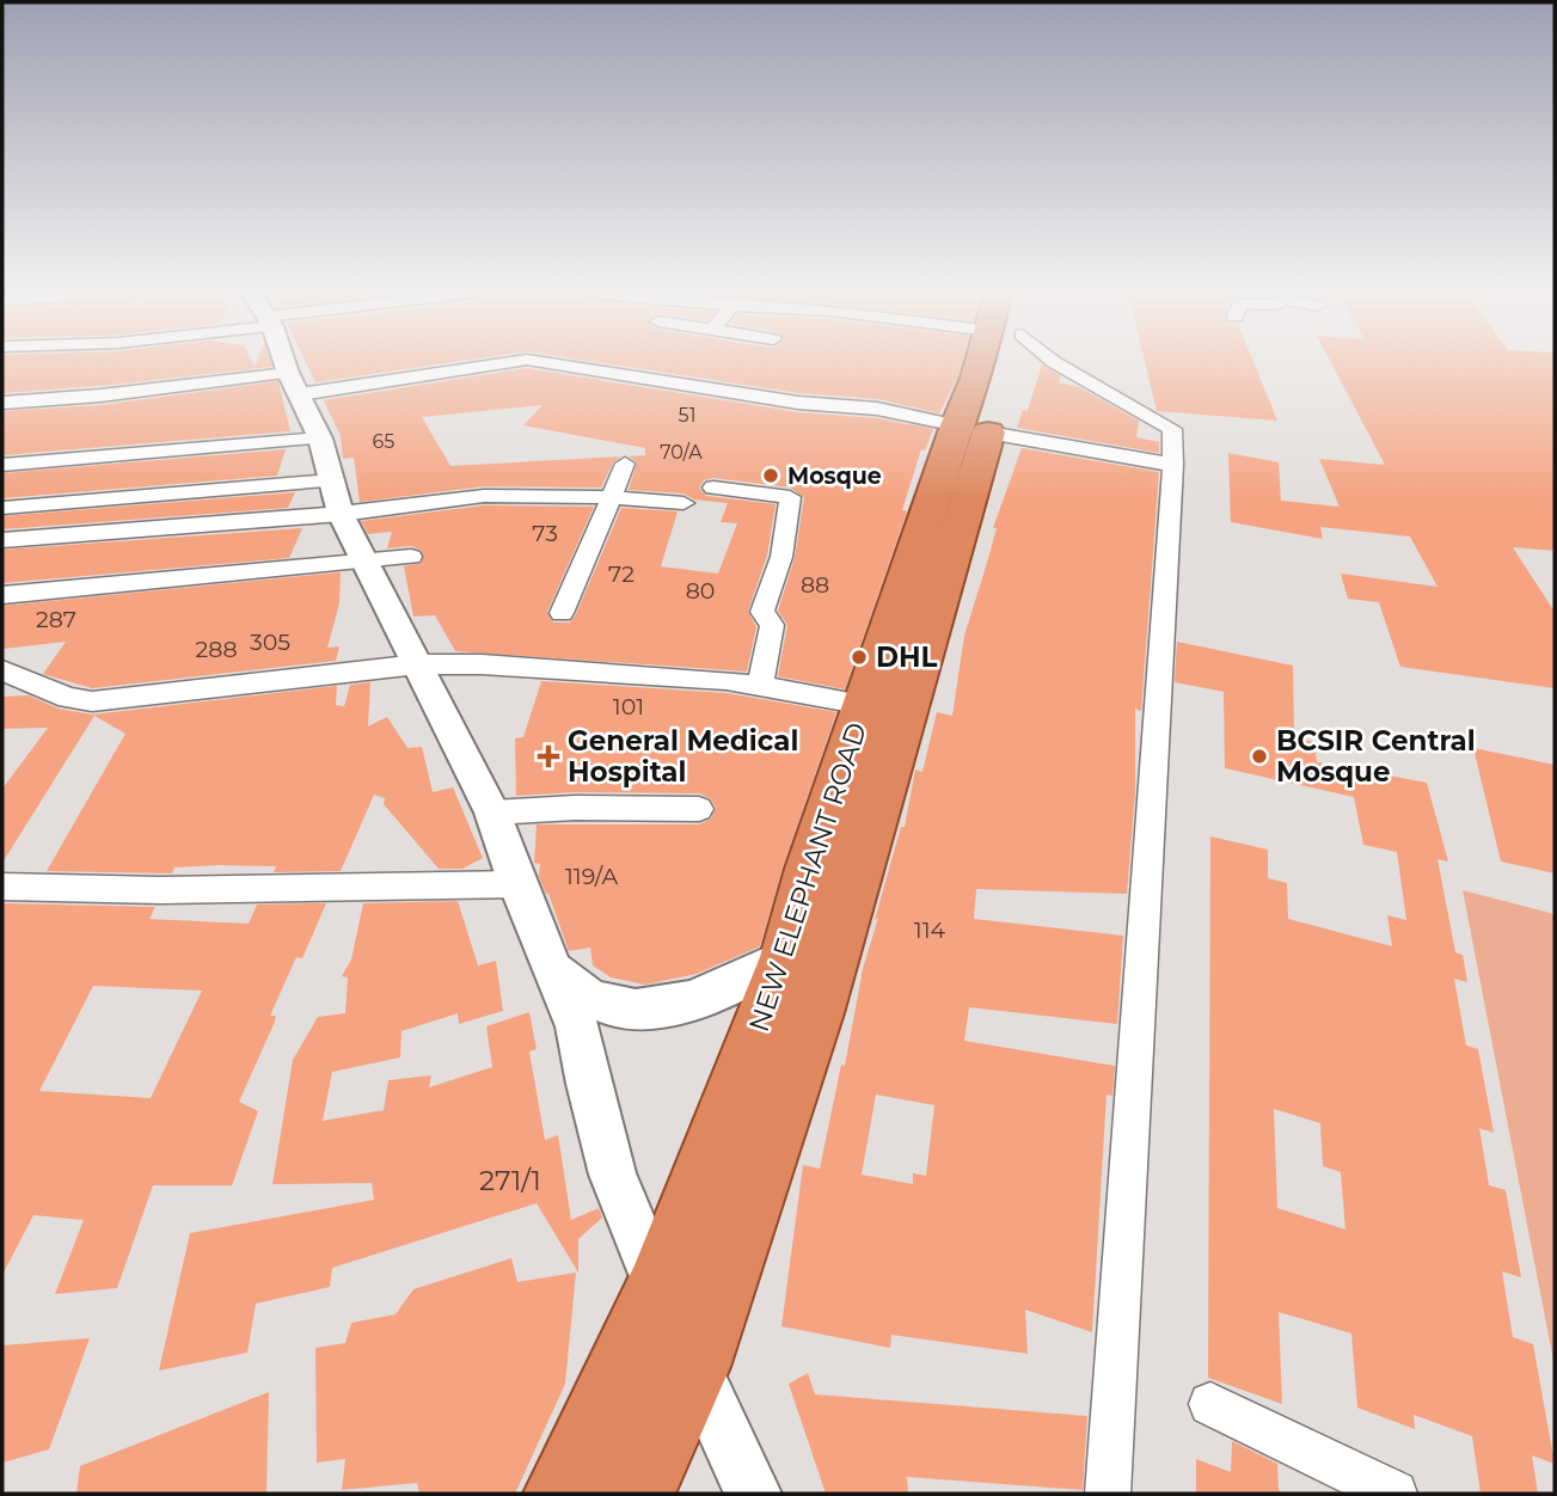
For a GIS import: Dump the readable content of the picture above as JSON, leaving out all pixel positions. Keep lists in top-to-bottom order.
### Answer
{
  "streets": {
    "highway": ["NEW ELEPHANT ROAD"]
  },
  "places": {
    "other": ["Mosque", "DHL", "BCSIR Central Mosque"],
    "health": ["General Medical Hospital"]
  },
  "house_numbers": [
    "51",
    "65",
    "70/A",
    "73",
    "72",
    "88",
    "80",
    "287",
    "305",
    "288",
    "101",
    "119/A",
    "114",
    "271/1"
  ]
}
